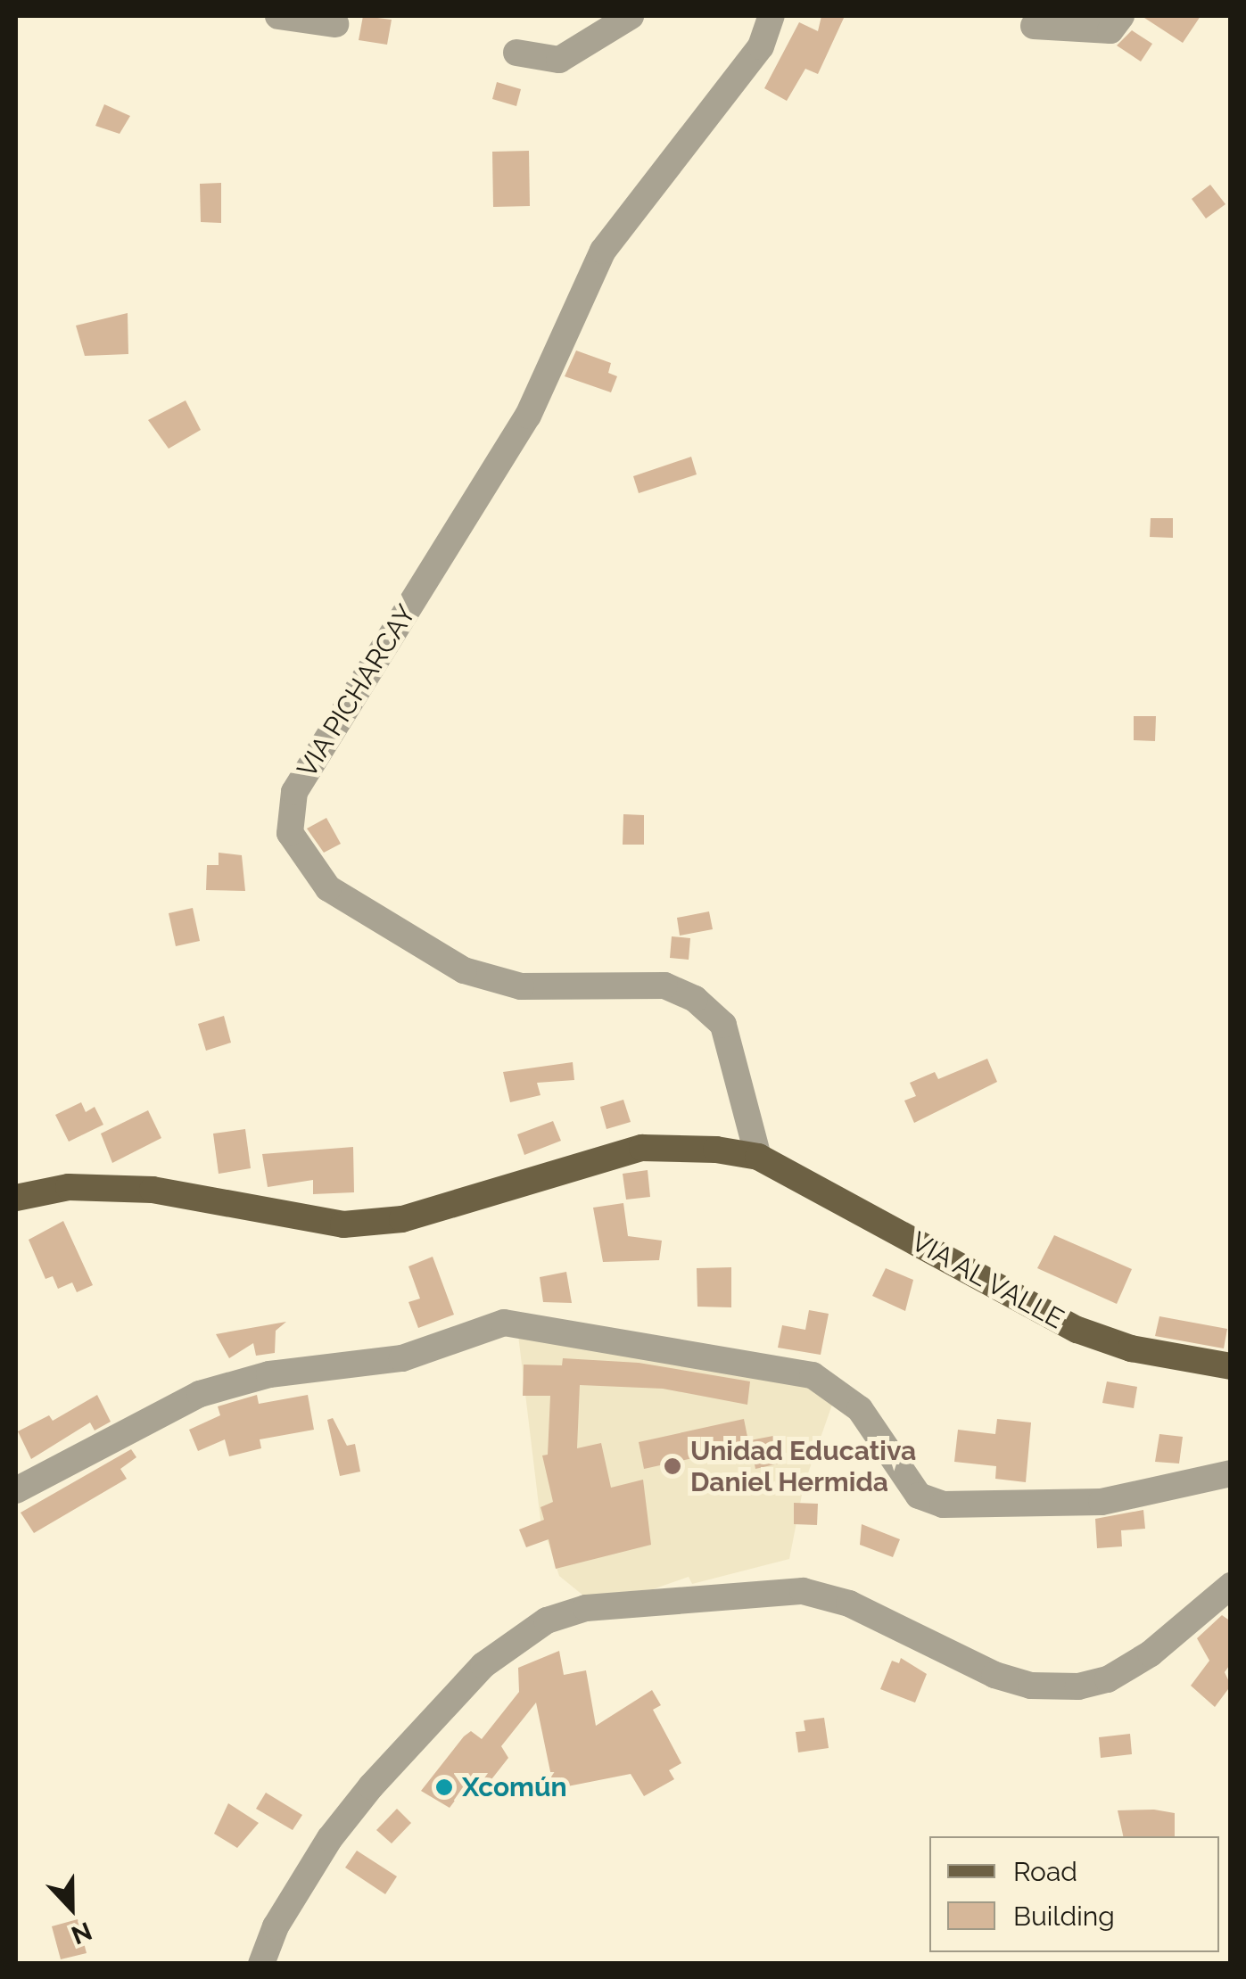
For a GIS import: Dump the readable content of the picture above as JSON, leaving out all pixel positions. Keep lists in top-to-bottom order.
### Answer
{
  "streets": {
    "main road": ["VIA AL VALLE"],
    "street": ["VIA PICHARCAY"]
  },
  "crossings": [
    ["VIA PICHARCAY", "VIA AL VALLE"]
  ],
  "places": ["Unidad Educativa Daniel Hermida", "Xcomún"],
  "legend": ["Road", "Building"],
  "north": "bottom"
}
